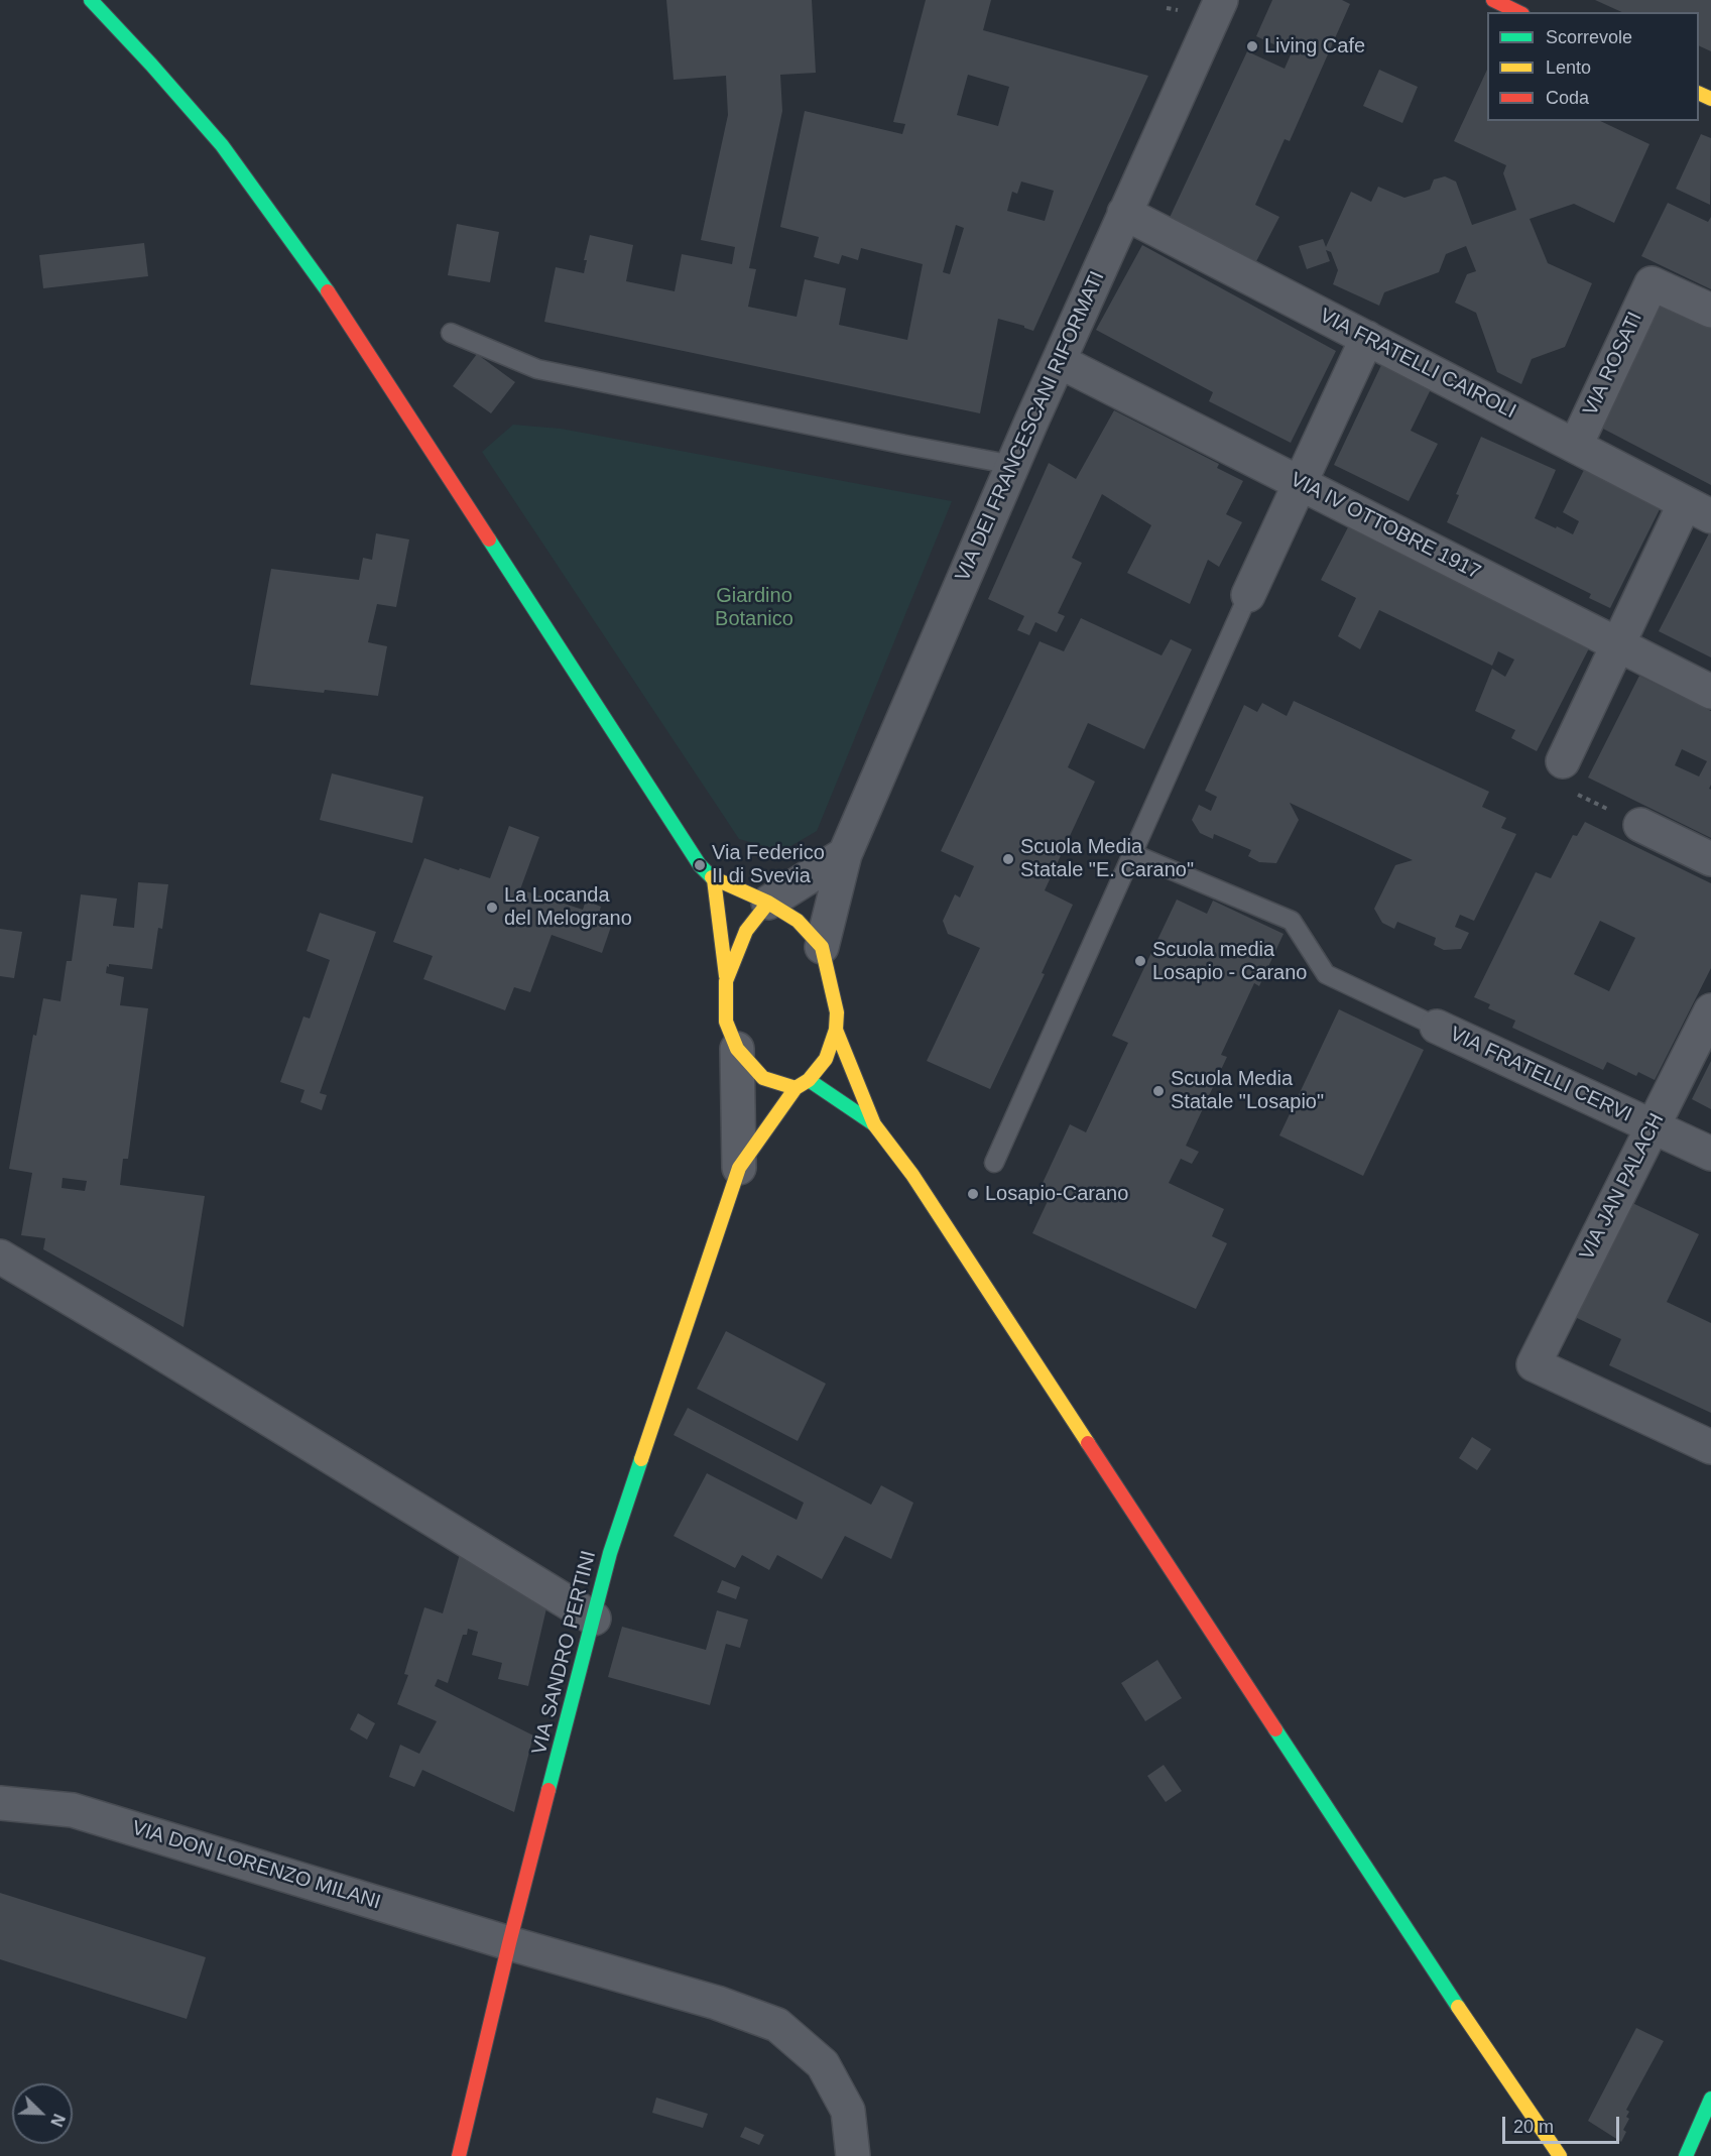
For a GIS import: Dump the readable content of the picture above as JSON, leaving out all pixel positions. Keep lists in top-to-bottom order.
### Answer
{
  "streets": {
    "main road": ["VIA SANDRO PERTINI"],
    "street": [
      "VIA FRATELLI CAIROLI",
      "VIA ROSATI",
      "VIA DEI FRANCESCANI RIFORMATI",
      "VIA IV OTTOBRE 1917",
      "VIA FRATELLI CERVI",
      "VIA JAN PALACH",
      "VIA DON LORENZO MILANI"
    ]
  },
  "crossings": [
    ["VIA FRATELLI CAIROLI", "VIA ROSATI"],
    ["VIA FRATELLI CAIROLI", "VIA DEI FRANCESCANI RIFORMATI"],
    ["VIA DEI FRANCESCANI RIFORMATI", "VIA IV OTTOBRE 1917"],
    ["VIA DEI FRANCESCANI RIFORMATI", "VIA SANDRO PERTINI"],
    ["VIA FRATELLI CERVI", "VIA JAN PALACH"],
    ["VIA SANDRO PERTINI", "VIA DON LORENZO MILANI"]
  ],
  "parks": ["Giardino Botanico"],
  "places": [
    "Living Cafe",
    "Scuola Media Statale \"E. Carano\"",
    "Via Federico II di Svevia",
    "La Locanda del Melograno",
    "Scuola media Losapio - Carano",
    "Scuola Media Statale \"Losapio\"",
    "Losapio-Carano"
  ],
  "legend": ["Scorrevole", "Lento", "Coda"],
  "scale_bar": "20 m",
  "north": "bottom right"
}
